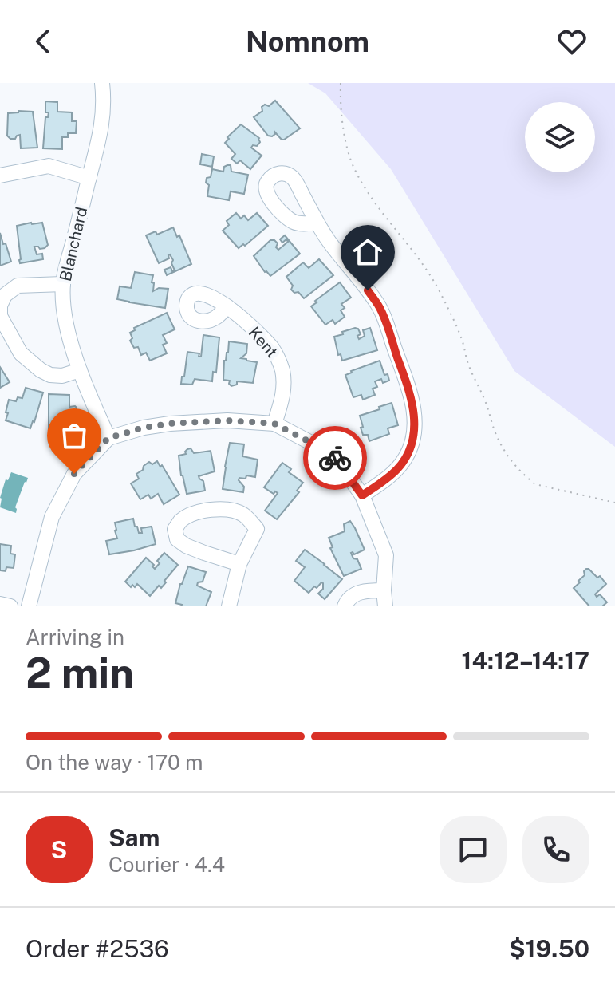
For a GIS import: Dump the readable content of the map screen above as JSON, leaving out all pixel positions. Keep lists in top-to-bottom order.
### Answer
{
  "streets": {
    "street": ["Blanchard", "Kent"]
  },
  "page": {
    "header": "Nomnom",
    "heading": ["2 min", "Arriving in", "14:12–14:17"],
    "panel": [
      "Sam",
      "Courier · 4.4",
      "Order #2536",
      "$19.50"
    ],
    "bar": "On the way · 170 m",
    "round": "S"
  }
}
